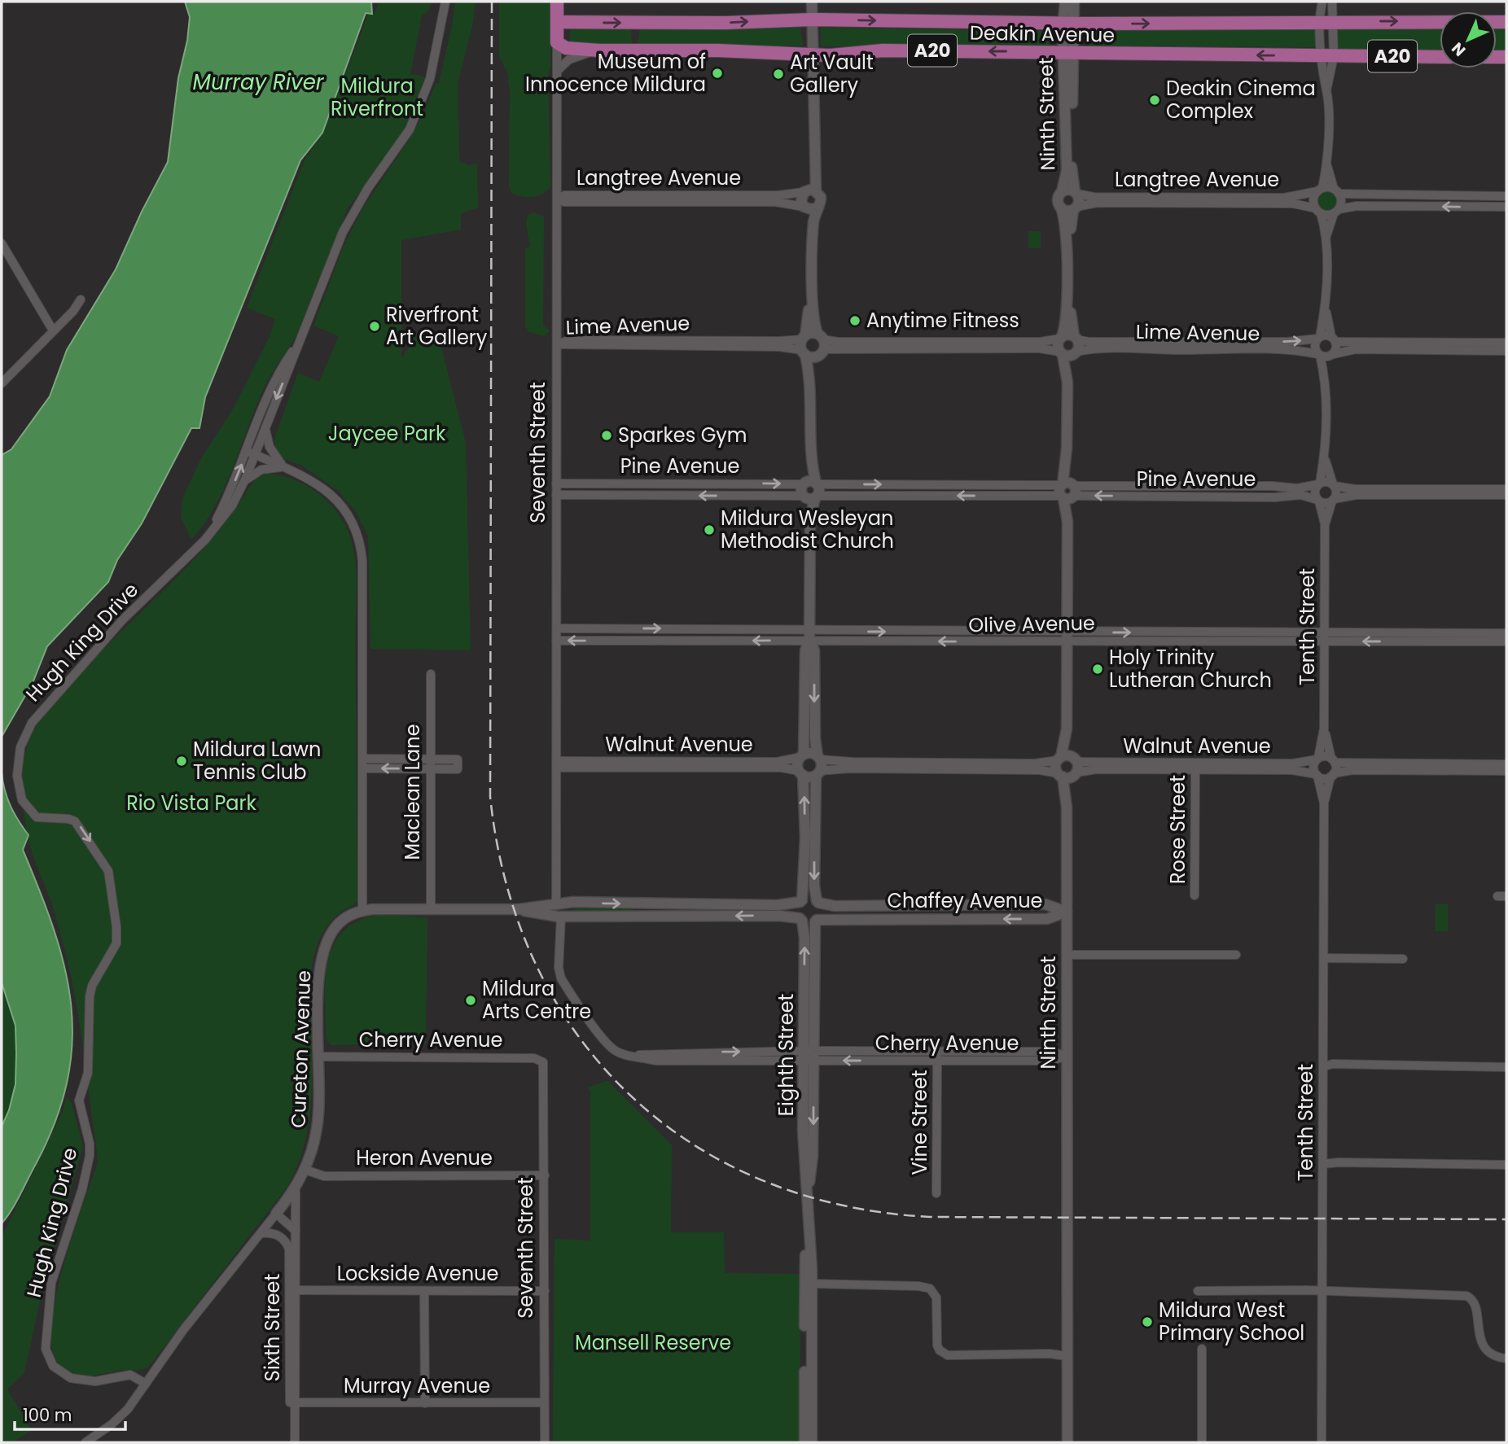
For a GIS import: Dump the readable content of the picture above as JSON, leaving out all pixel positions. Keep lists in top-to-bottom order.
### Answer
{
  "streets": {
    "highway": ["Deakin Avenue", "A20", "Seventh Street"],
    "street": [
      "Ninth Street",
      "Langtree Avenue",
      "Lime Avenue",
      "Pine Avenue",
      "Olive Avenue",
      "Tenth Street",
      "Hugh King Drive",
      "Walnut Avenue",
      "Maclean Lane",
      "Rose Street",
      "Chaffey Avenue",
      "Cherry Avenue",
      "Cureton Avenue",
      "Eighth Street",
      "Vine Street",
      "Heron Avenue",
      "Lockside Avenue",
      "Sixth Street",
      "Murray Avenue"
    ]
  },
  "crossings": [
    ["Deakin Avenue", "Ninth Street"],
    ["Deakin Avenue", "Seventh Street"],
    ["Ninth Street", "Langtree Avenue"],
    ["Ninth Street", "Lime Avenue"],
    ["Ninth Street", "Pine Avenue"],
    ["Ninth Street", "Olive Avenue"],
    ["Ninth Street", "Walnut Avenue"],
    ["Ninth Street", "Chaffey Avenue"],
    ["Ninth Street", "Cherry Avenue"],
    ["Langtree Avenue", "Seventh Street"],
    ["Lime Avenue", "Seventh Street"],
    ["Seventh Street", "Pine Avenue"],
    ["Seventh Street", "Olive Avenue"],
    ["Seventh Street", "Walnut Avenue"],
    ["Seventh Street", "Cherry Avenue"],
    ["Seventh Street", "Heron Avenue"],
    ["Seventh Street", "Lockside Avenue"],
    ["Seventh Street", "Murray Avenue"],
    ["Pine Avenue", "Tenth Street"],
    ["Olive Avenue", "Tenth Street"],
    ["Tenth Street", "Walnut Avenue"],
    ["Hugh King Drive", "Cureton Avenue"],
    ["Walnut Avenue", "Rose Street"],
    ["Chaffey Avenue", "Eighth Street"],
    ["Cherry Avenue", "Cureton Avenue"],
    ["Cherry Avenue", "Eighth Street"],
    ["Cherry Avenue", "Vine Street"],
    ["Cureton Avenue", "Heron Avenue"],
    ["Cureton Avenue", "Sixth Street"],
    ["Lockside Avenue", "Sixth Street"],
    ["Sixth Street", "Murray Avenue"]
  ],
  "water": ["Murray River"],
  "parks": [
    "Mildura Riverfront",
    "Jaycee Park",
    "Rio Vista Park",
    "Mansell Reserve"
  ],
  "places": [
    "Museum of Innocence Mildura",
    "Art Vault Gallery",
    "Deakin Cinema Complex",
    "Anytime Fitness",
    "Riverfront Art Gallery",
    "Sparkes Gym",
    "Mildura Wesleyan Methodist Church",
    "Holy Trinity Lutheran Church",
    "Mildura Lawn Tennis Club",
    "Mildura Arts Centre",
    "Mildura West Primary School"
  ],
  "scale_bar": "100 m",
  "north": "bottom left"
}
